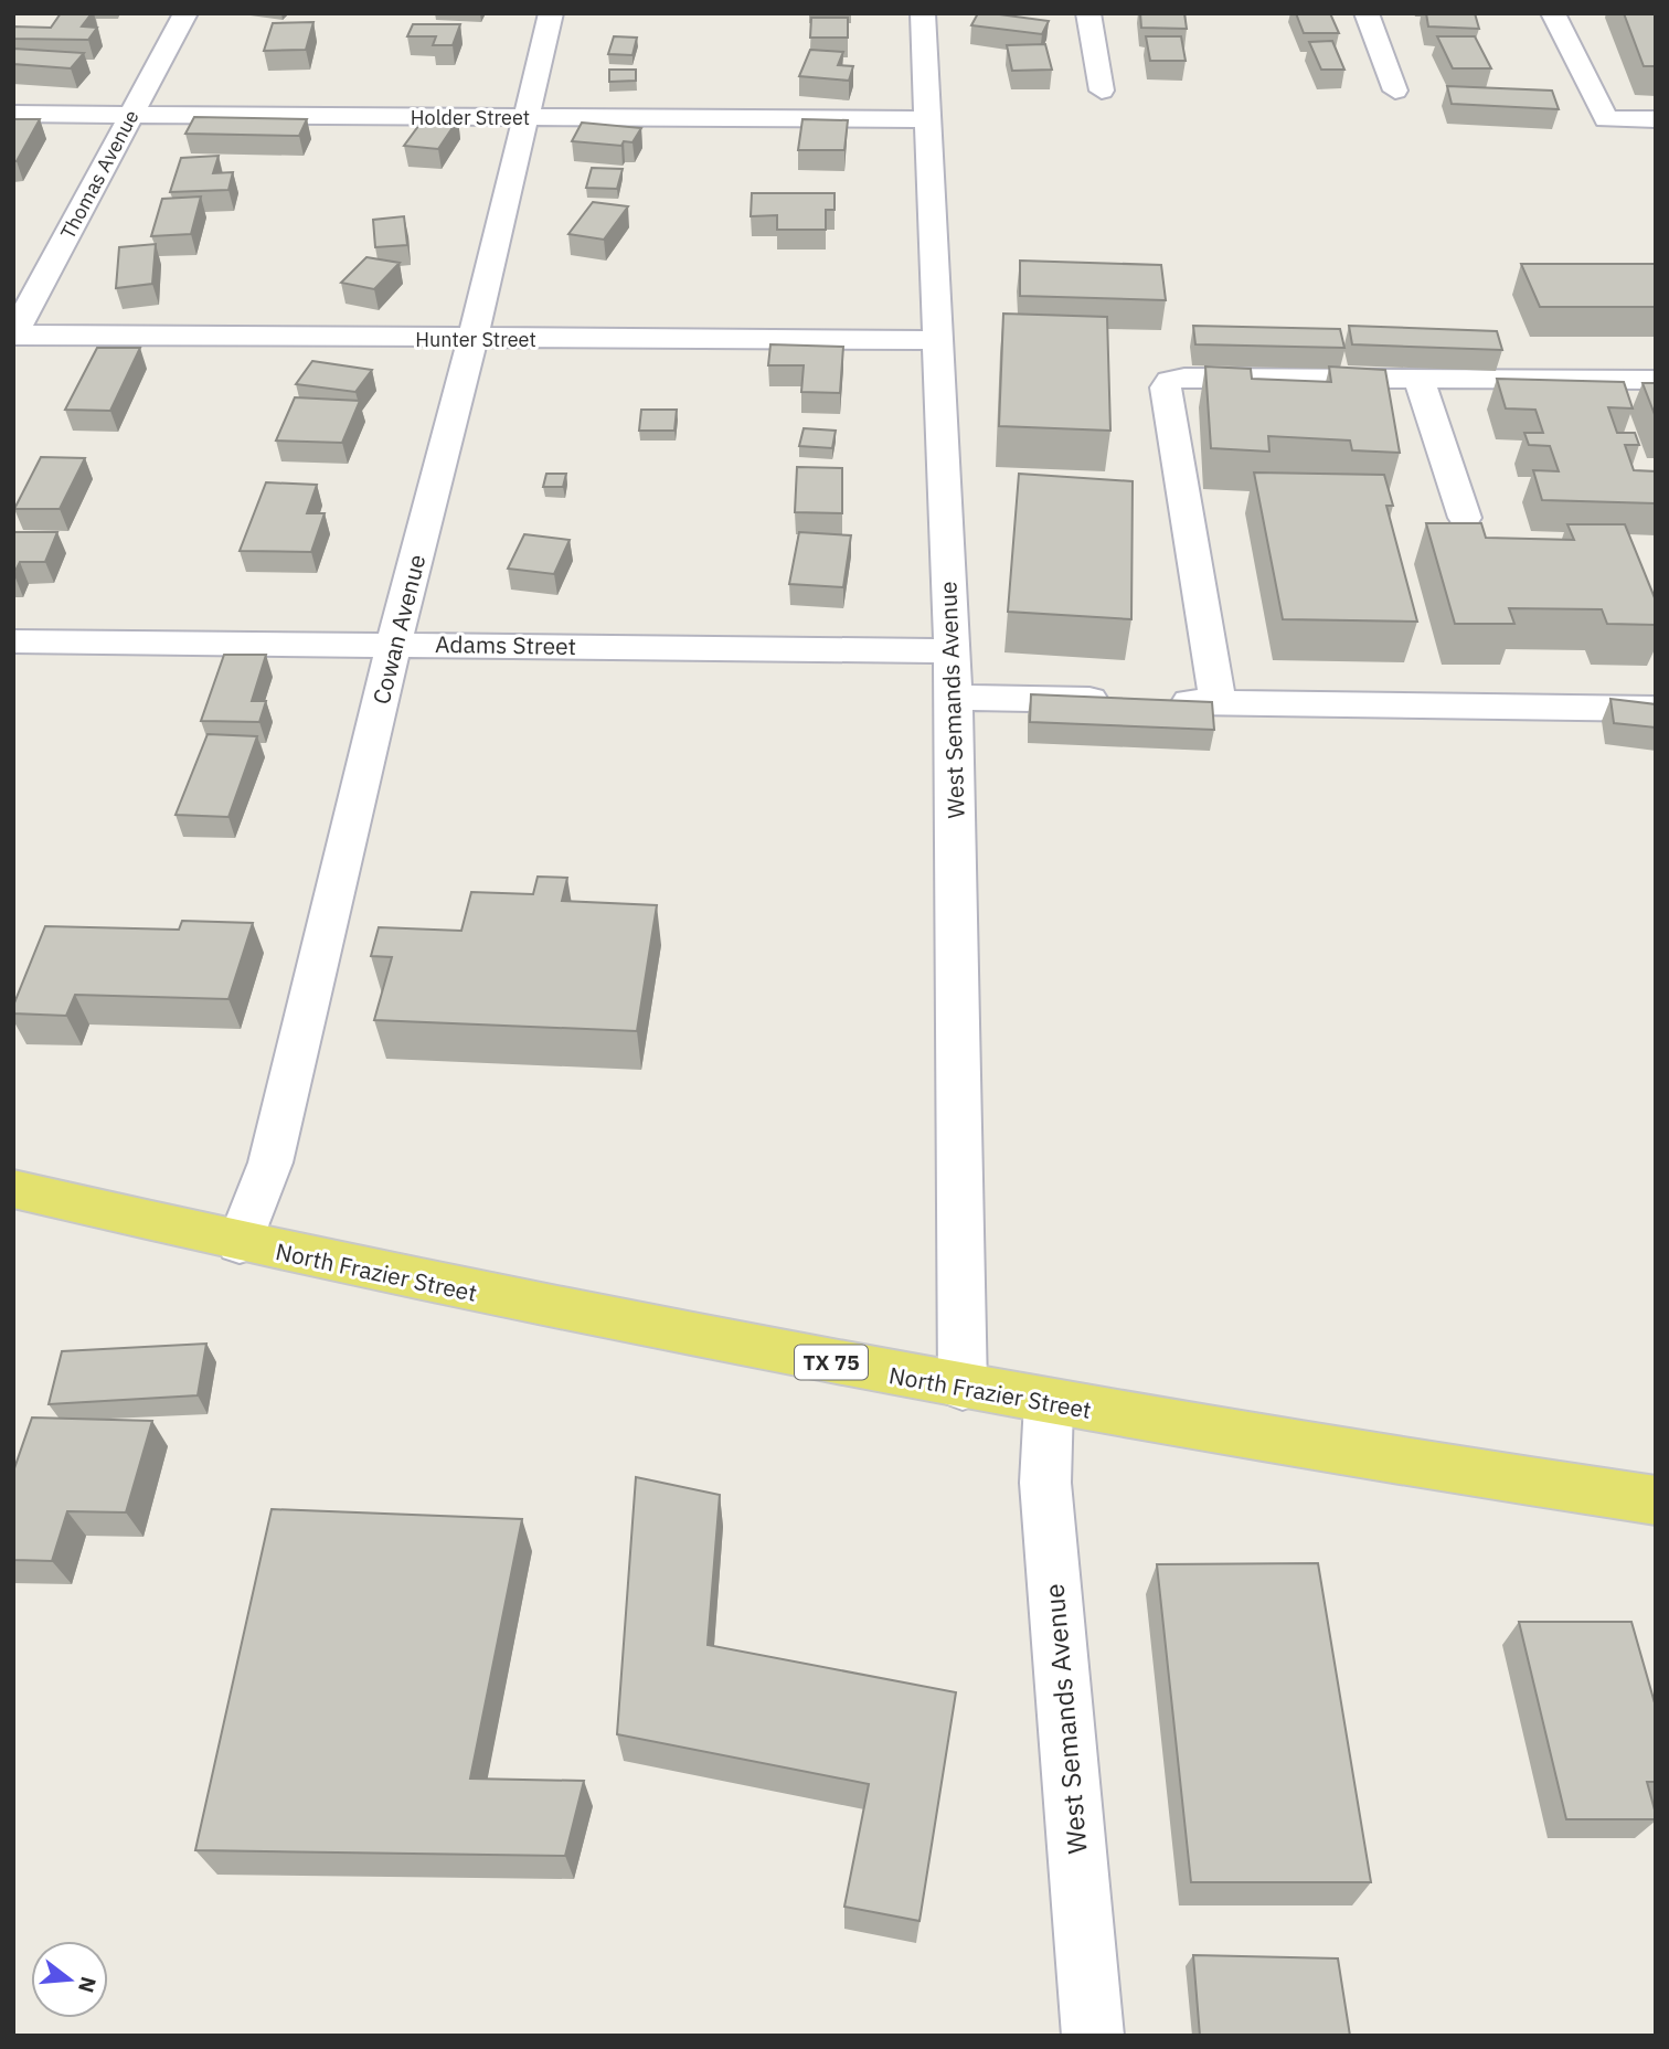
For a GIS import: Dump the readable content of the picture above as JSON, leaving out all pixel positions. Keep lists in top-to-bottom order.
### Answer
{
  "streets": {
    "main road": ["North Frazier Street", "TX 75"],
    "street": [
      "Holder Street",
      "Thomas Avenue",
      "Hunter Street",
      "Cowan Avenue",
      "Adams Street",
      "West Semands Avenue"
    ]
  },
  "crossings": [
    ["Holder Street", "Thomas Avenue"],
    ["Holder Street", "Cowan Avenue"],
    ["Holder Street", "West Semands Avenue"],
    ["Thomas Avenue", "Hunter Street"],
    ["Hunter Street", "Cowan Avenue"],
    ["Hunter Street", "West Semands Avenue"],
    ["Cowan Avenue", "Adams Street"],
    ["Cowan Avenue", "North Frazier Street"],
    ["Adams Street", "West Semands Avenue"],
    ["West Semands Avenue", "North Frazier Street"]
  ],
  "north": "right"
}
